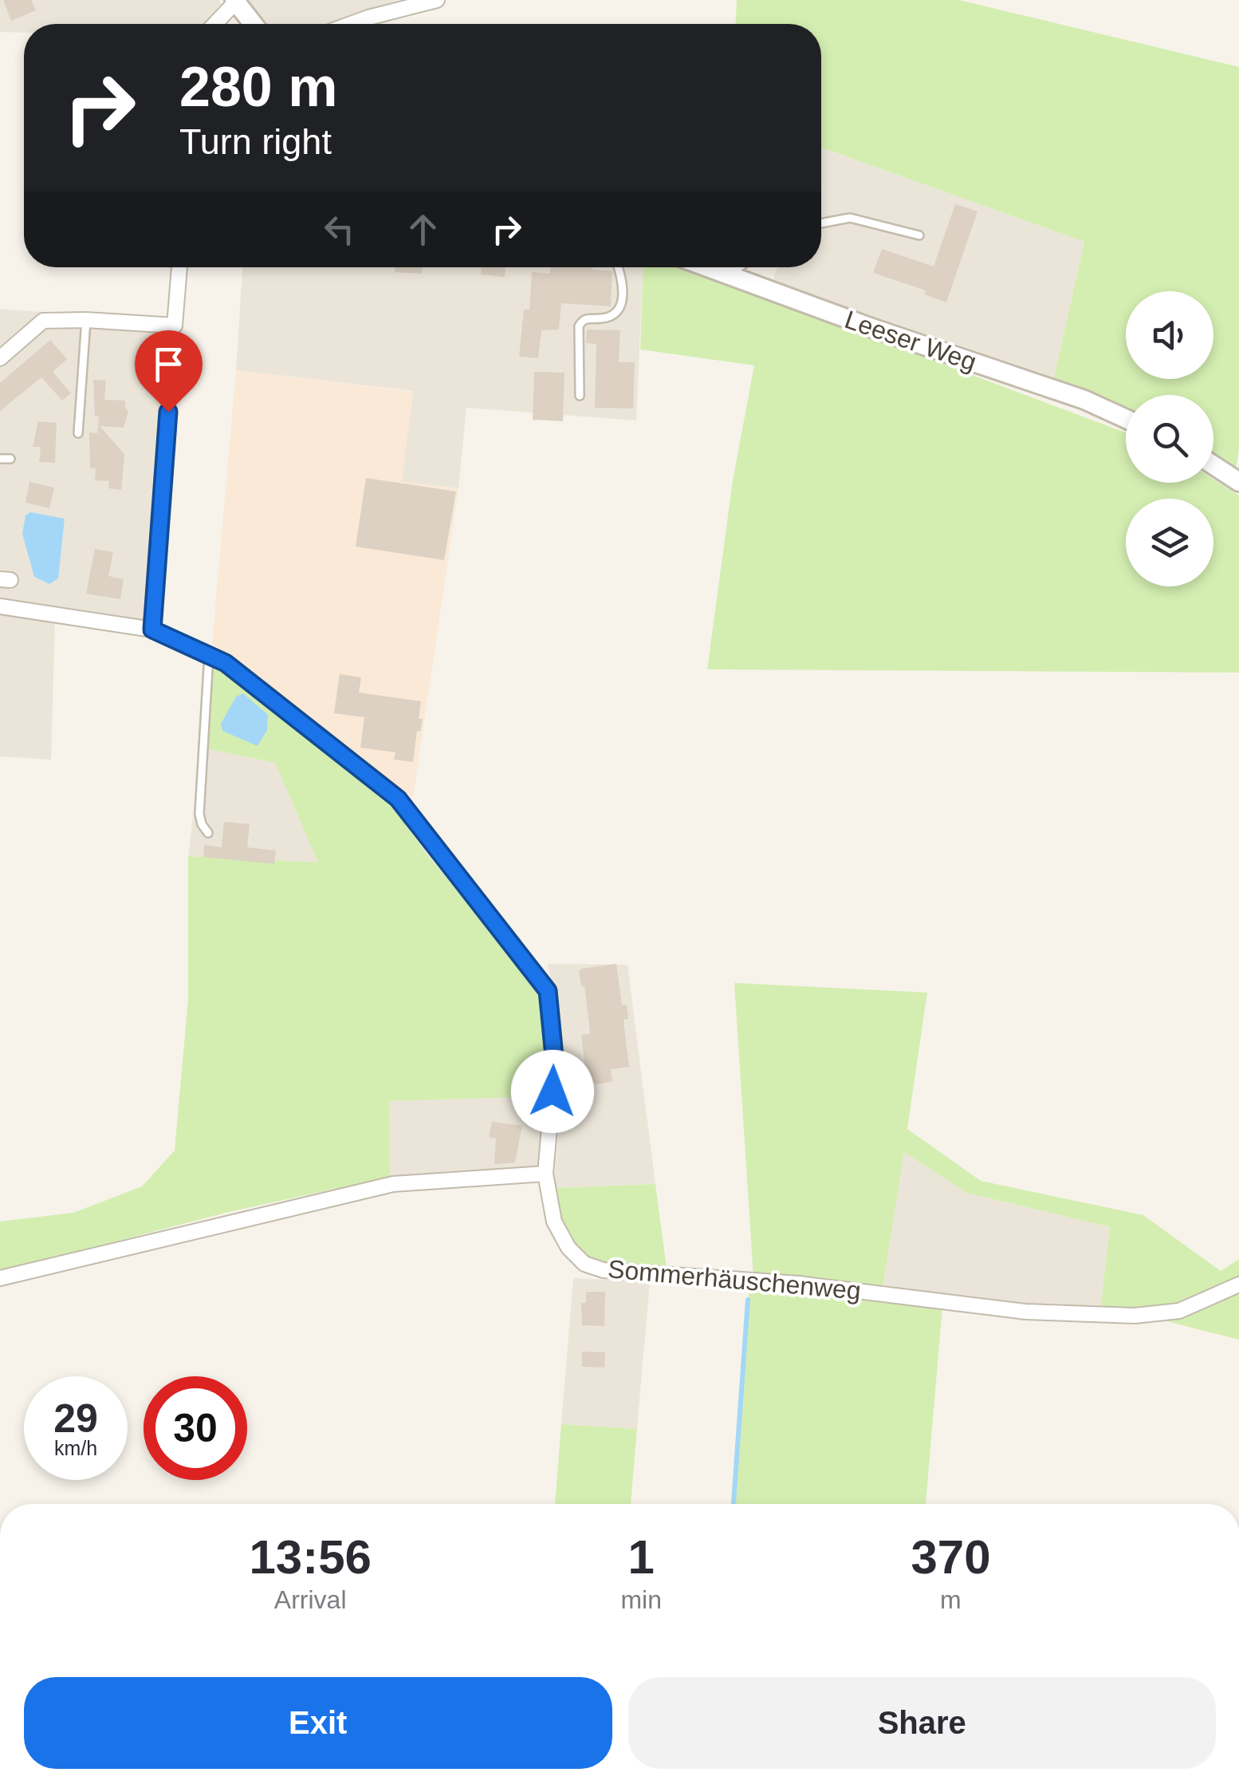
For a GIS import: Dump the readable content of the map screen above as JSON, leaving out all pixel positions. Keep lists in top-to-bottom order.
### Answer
{
  "streets": {
    "street": ["Leeser Weg", "Sommerhäuschenweg"]
  },
  "page": {
    "turn": ["280 m", "Turn right"],
    "speed": "29 km/h",
    "limit": "30",
    "eta": [
      "13:56",
      "Arrival",
      "1",
      "min",
      "370",
      "m"
    ],
    "buttons": ["Exit", "Share"]
  }
}
